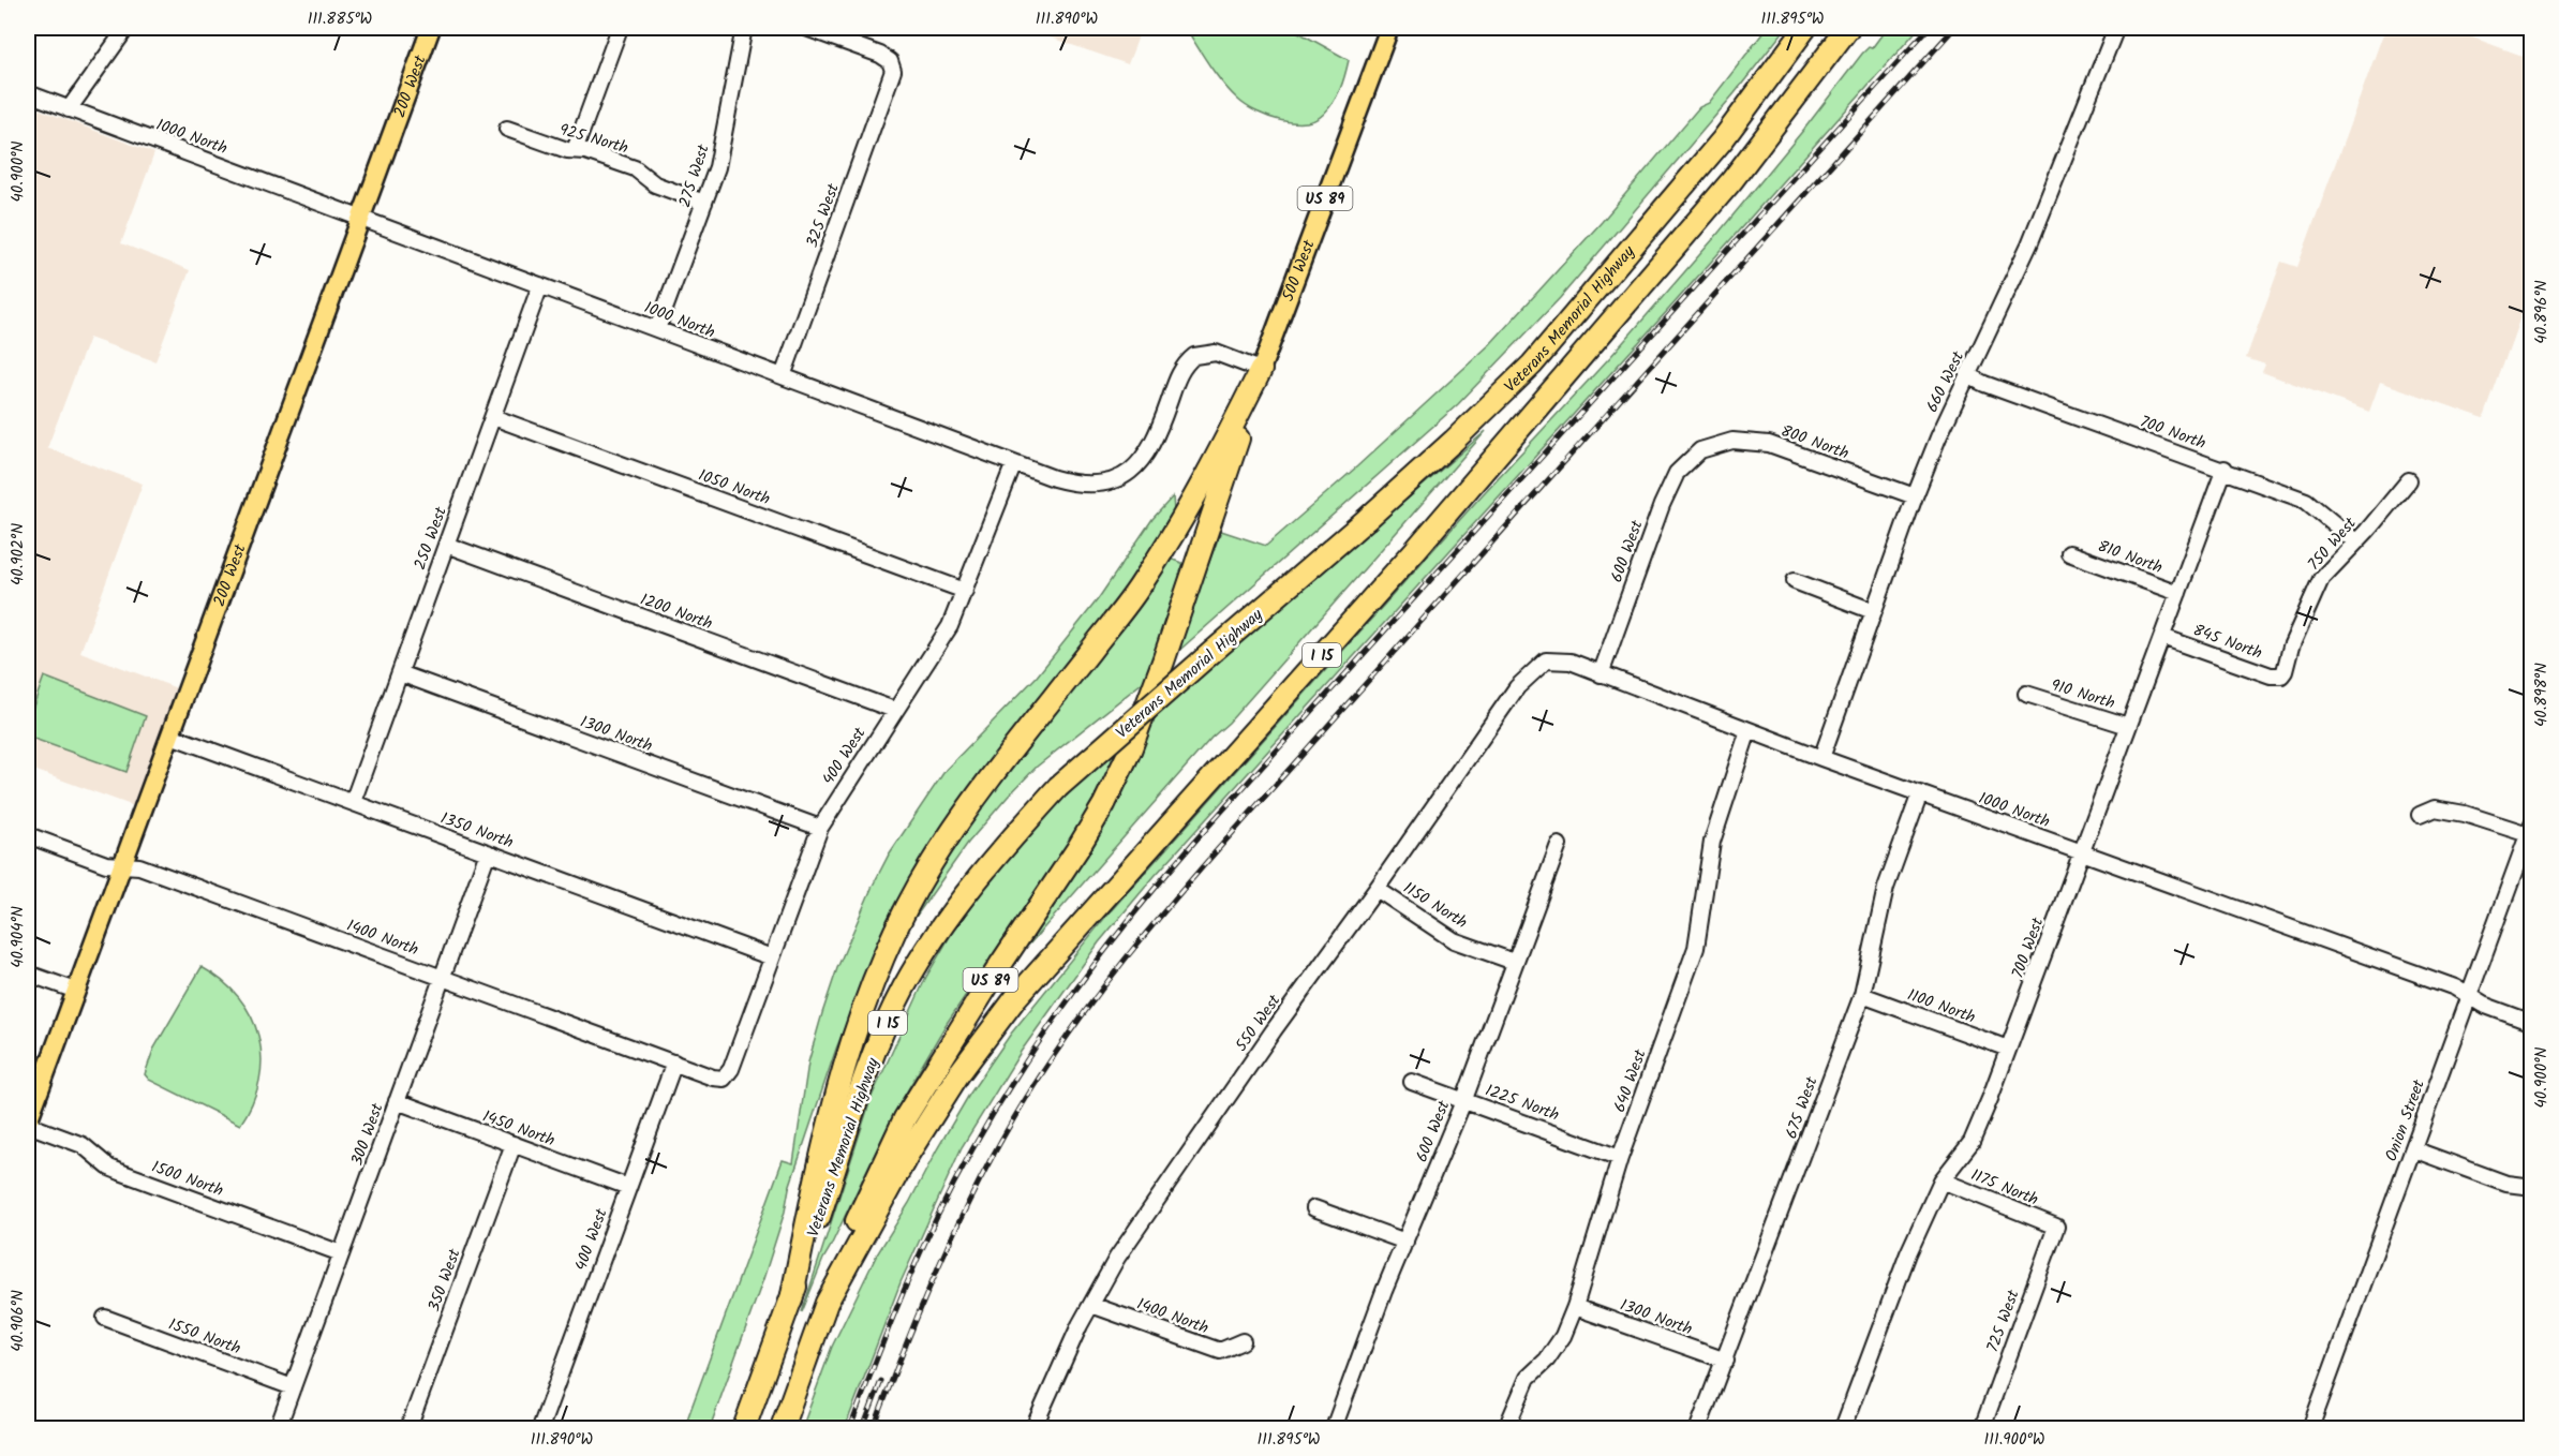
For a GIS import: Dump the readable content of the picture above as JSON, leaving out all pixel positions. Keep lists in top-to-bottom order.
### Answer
{
  "streets": {
    "highway": ["US 89", "Veterans Memorial Highway", "I 15"],
    "main road": ["200 West", "500 West"],
    "street": [
      "1000 North",
      "925 North",
      "275 West",
      "325 West",
      "660 West",
      "700 North",
      "800 North",
      "1050 North",
      "250 West",
      "750 West",
      "600 West",
      "810 North",
      "1200 North",
      "845 North",
      "910 North",
      "1300 North",
      "400 West",
      "1350 North",
      "1150 North",
      "1400 North",
      "700 West",
      "1100 North",
      "550 West",
      "640 West",
      "1225 North",
      "675 West",
      "Onion Street",
      "1450 North",
      "300 West",
      "1500 North",
      "1175 North",
      "350 West",
      "725 West",
      "1550 North"
    ]
  },
  "crossings": [
    ["200 West", "1000 North"],
    ["200 West", "1350 North"],
    ["200 West", "1400 North"],
    ["200 West", "1500 North"],
    ["1000 North", "275 West"],
    ["1000 North", "US 89"],
    ["1000 North", "325 West"],
    ["1000 North", "500 West"],
    ["1000 North", "660 West"],
    ["1000 North", "250 West"],
    ["1000 North", "600 West"],
    ["1000 North", "400 West"],
    ["1000 North", "700 West"],
    ["1000 North", "550 West"],
    ["1000 North", "640 West"],
    ["1000 North", "675 West"],
    ["1000 North", "Onion Street"],
    ["925 North", "275 West"],
    ["US 89", "500 West"],
    ["US 89", "Veterans Memorial Highway"],
    ["660 West", "700 North"],
    ["660 West", "800 North"],
    ["700 North", "750 West"],
    ["700 North", "700 West"],
    ["800 North", "600 West"],
    ["1050 North", "250 West"],
    ["1050 North", "400 West"],
    ["250 West", "1200 North"],
    ["250 West", "1300 North"],
    ["250 West", "1350 North"],
    ["750 West", "845 North"],
    ["600 West", "1150 North"],
    ["600 West", "1225 North"],
    ["810 North", "700 West"],
    ["1200 North", "400 West"],
    ["845 North", "700 West"],
    ["910 North", "700 West"],
    ["1300 North", "400 West"],
    ["1300 North", "640 West"],
    ["1300 North", "675 West"],
    ["400 West", "1350 North"],
    ["400 West", "1400 North"],
    ["400 West", "1450 North"],
    ["1350 North", "300 West"],
    ["1150 North", "550 West"],
    ["1400 North", "550 West"],
    ["1400 North", "300 West"],
    ["700 West", "1100 North"],
    ["700 West", "1175 North"],
    ["1100 North", "675 West"],
    ["640 West", "1225 North"],
    ["1450 North", "300 West"],
    ["1450 North", "350 West"],
    ["300 West", "1500 North"],
    ["300 West", "1550 North"],
    ["1175 North", "725 West"]
  ],
  "coordinates": [
    "111.885°W",
    "111.890°W",
    "111.895°W",
    "40.900°N",
    "40.896°N",
    "40.902°N",
    "40.898°N",
    "40.904°N",
    "40.906°N",
    "111.900°W"
  ]
}
